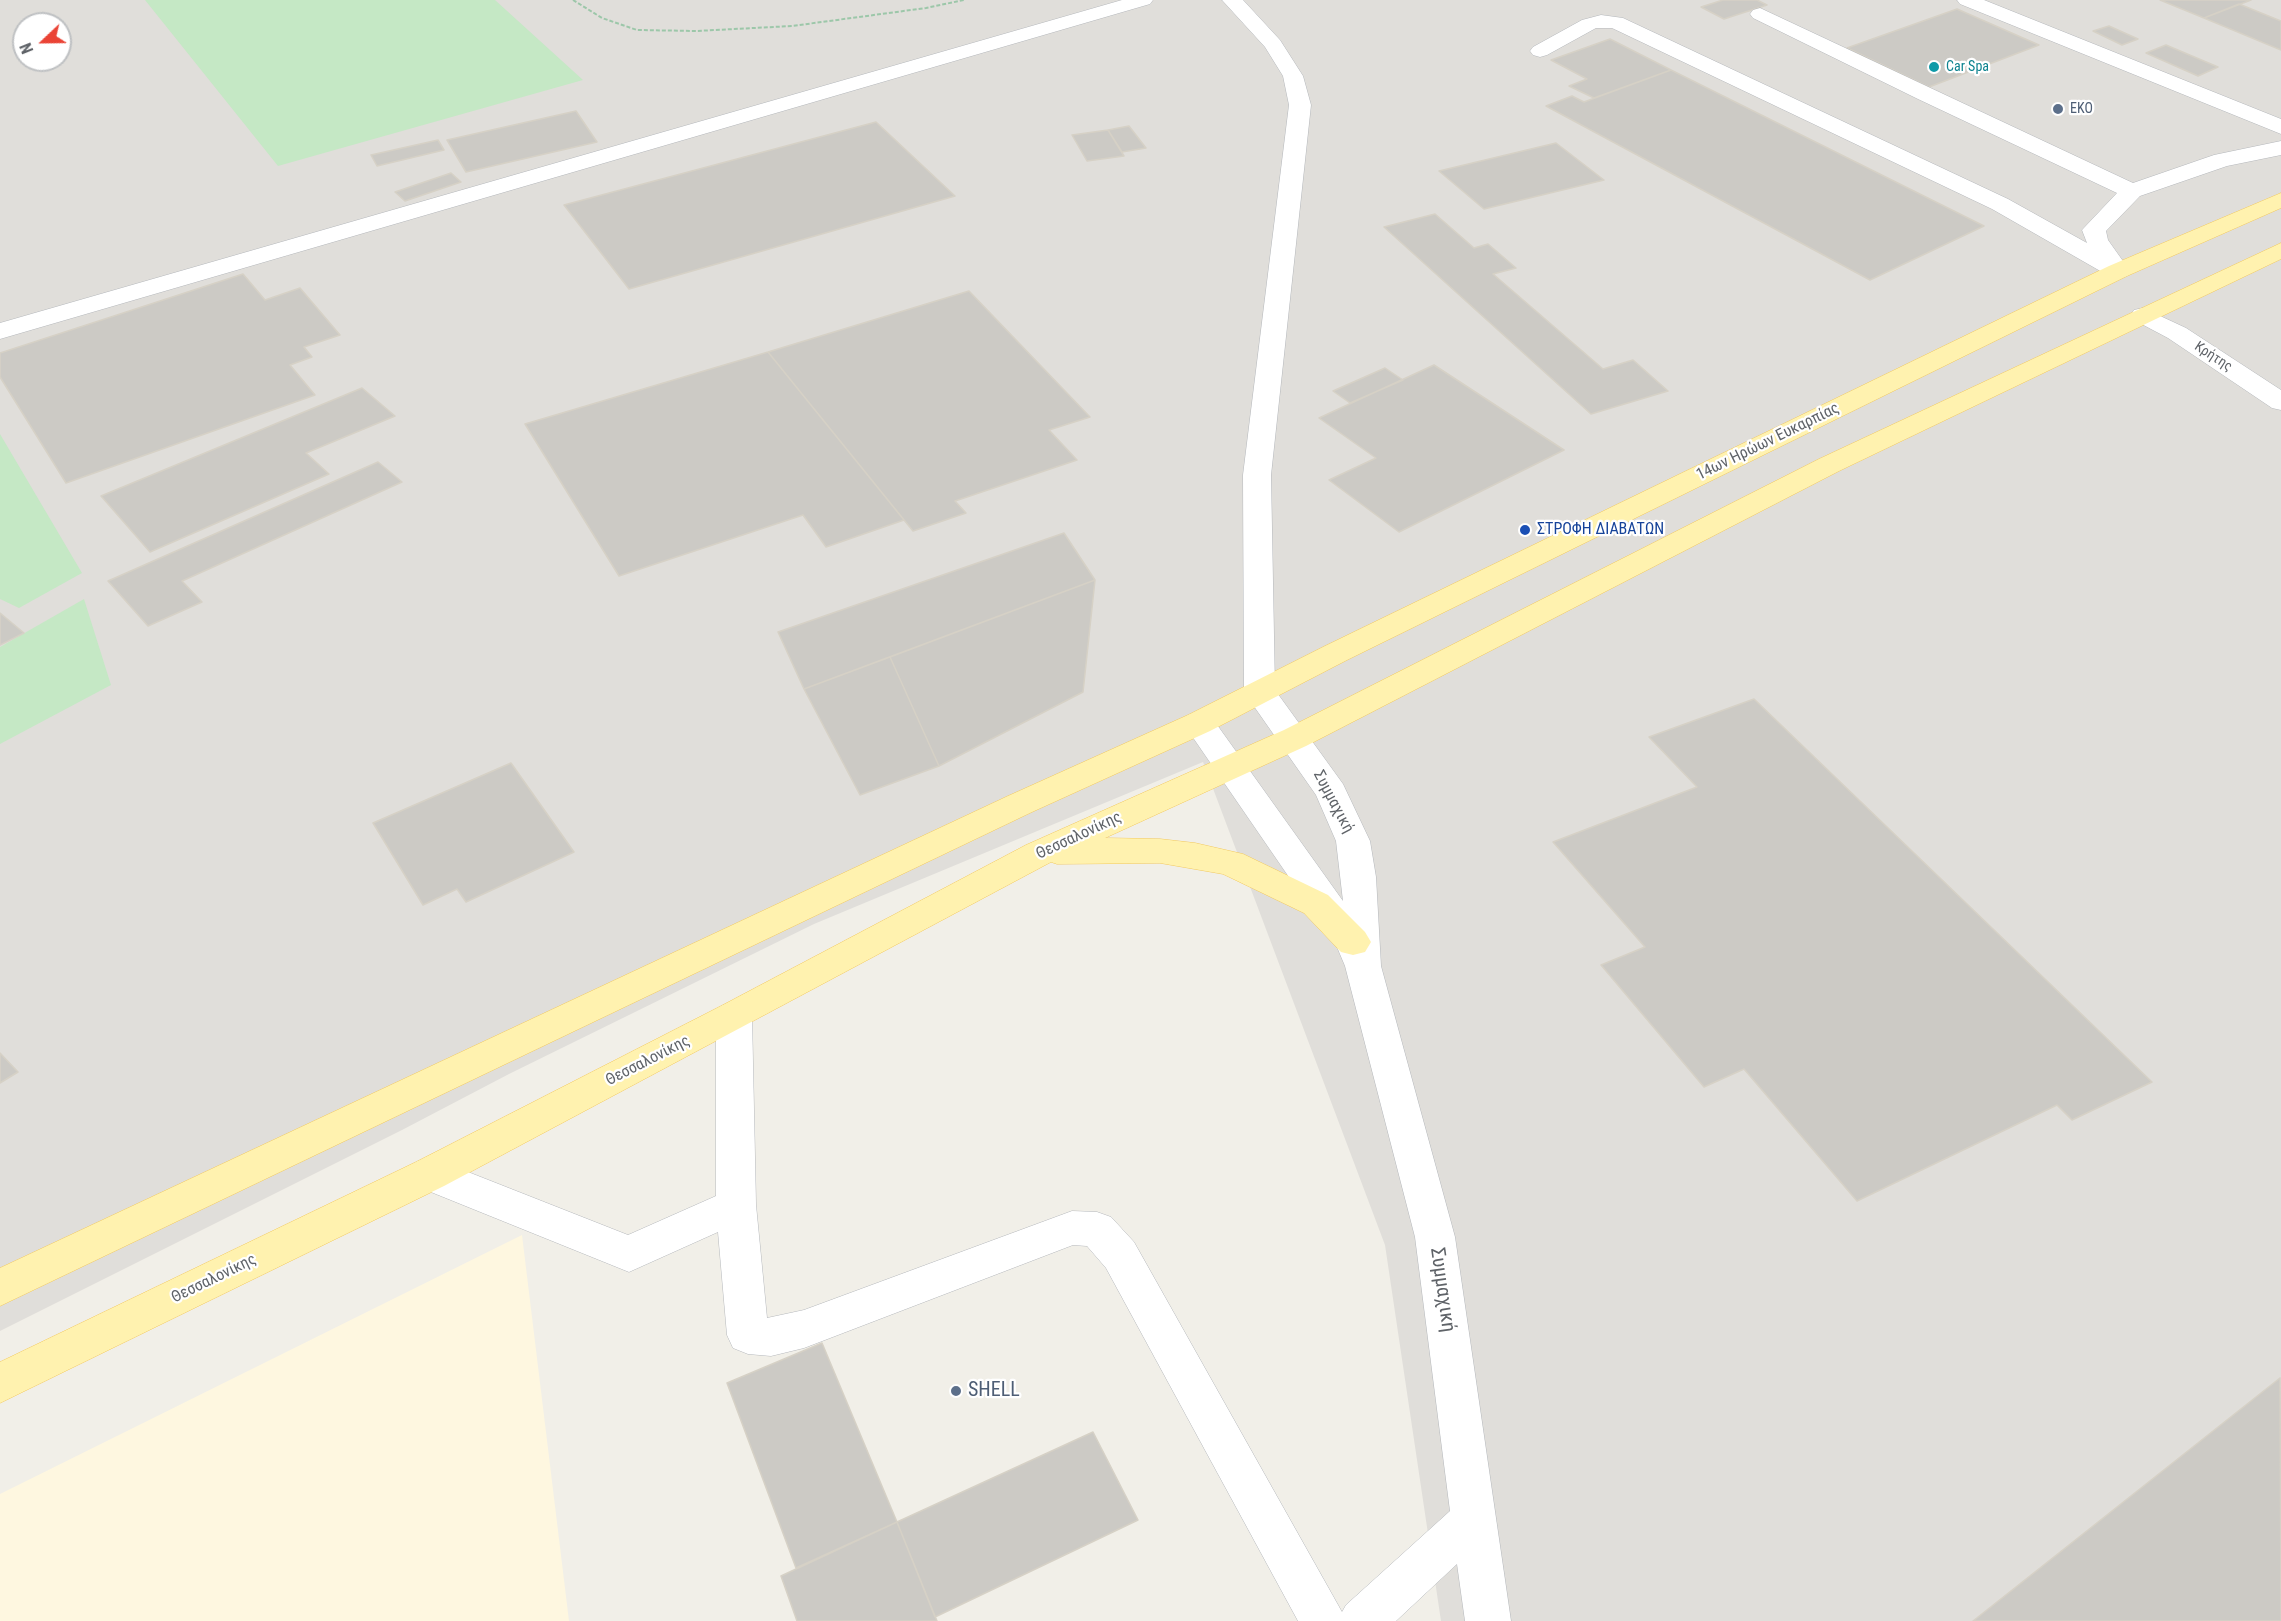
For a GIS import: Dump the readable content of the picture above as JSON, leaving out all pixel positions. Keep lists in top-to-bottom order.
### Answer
{
  "streets": {
    "main road": ["14ων Ηρώων Ευκαρπίας", "Θεσσαλονίκης"],
    "street": ["Κρήτης", "Συμμαχική"]
  },
  "crossings": [
    ["14ων Ηρώων Ευκαρπίας", "Συμμαχική"],
    ["Συμμαχική", "Θεσσαλονίκης"]
  ],
  "places": [
    "Car Spa",
    "ΕΚΟ",
    "ΣΤΡΟΦΗ ΔΙΑΒΑΤΩΝ",
    "SHELL"
  ],
  "north": "left"
}
